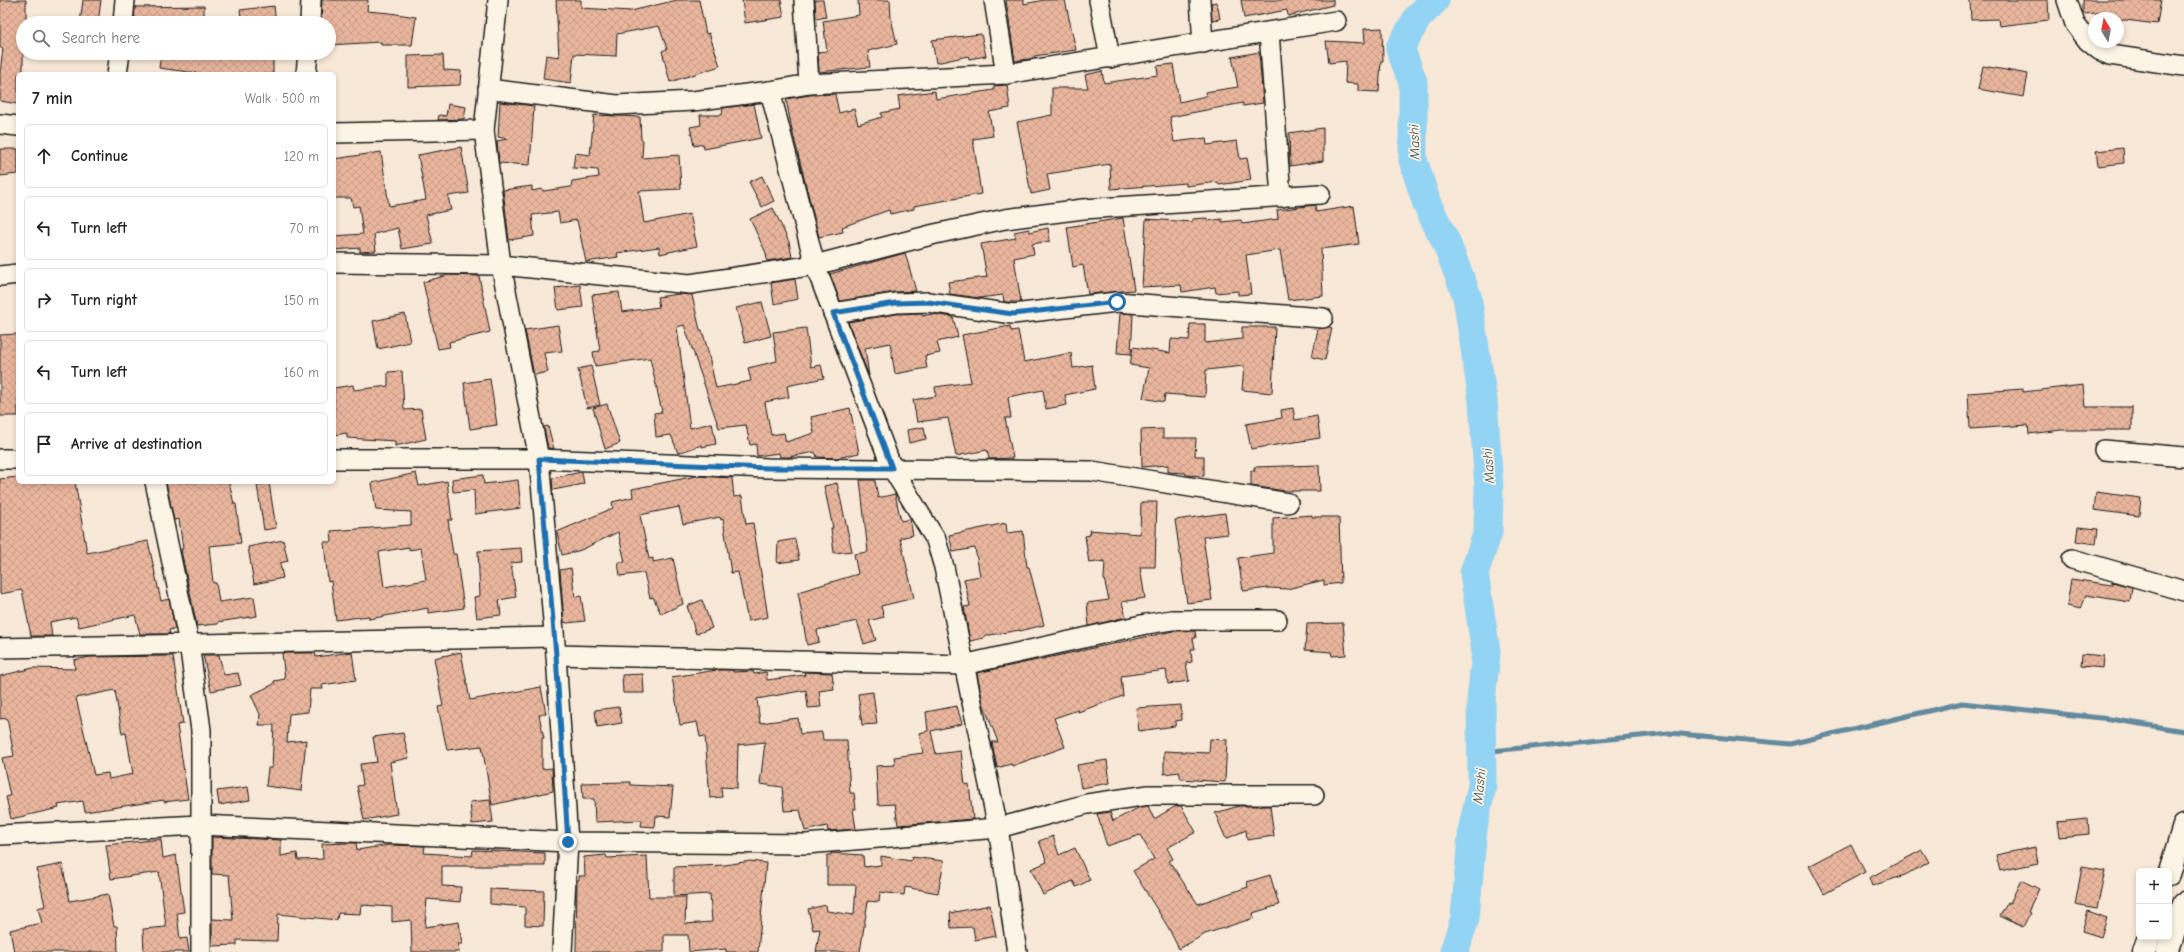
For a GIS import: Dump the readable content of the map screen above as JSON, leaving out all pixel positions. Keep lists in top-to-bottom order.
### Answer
{
  "water": ["Mashi"],
  "north": "top",
  "page": {
    "search": "Search here",
    "heading": ["7 min", "Walk · 500 m"],
    "list": [
      ["Continue", "120 m"],
      ["Turn left", "70 m"],
      ["Turn right", "150 m"],
      ["Turn left", "160 m"],
      "Arrive at destination"
    ],
    "map_buttons": ["+", "−"]
  }
}
